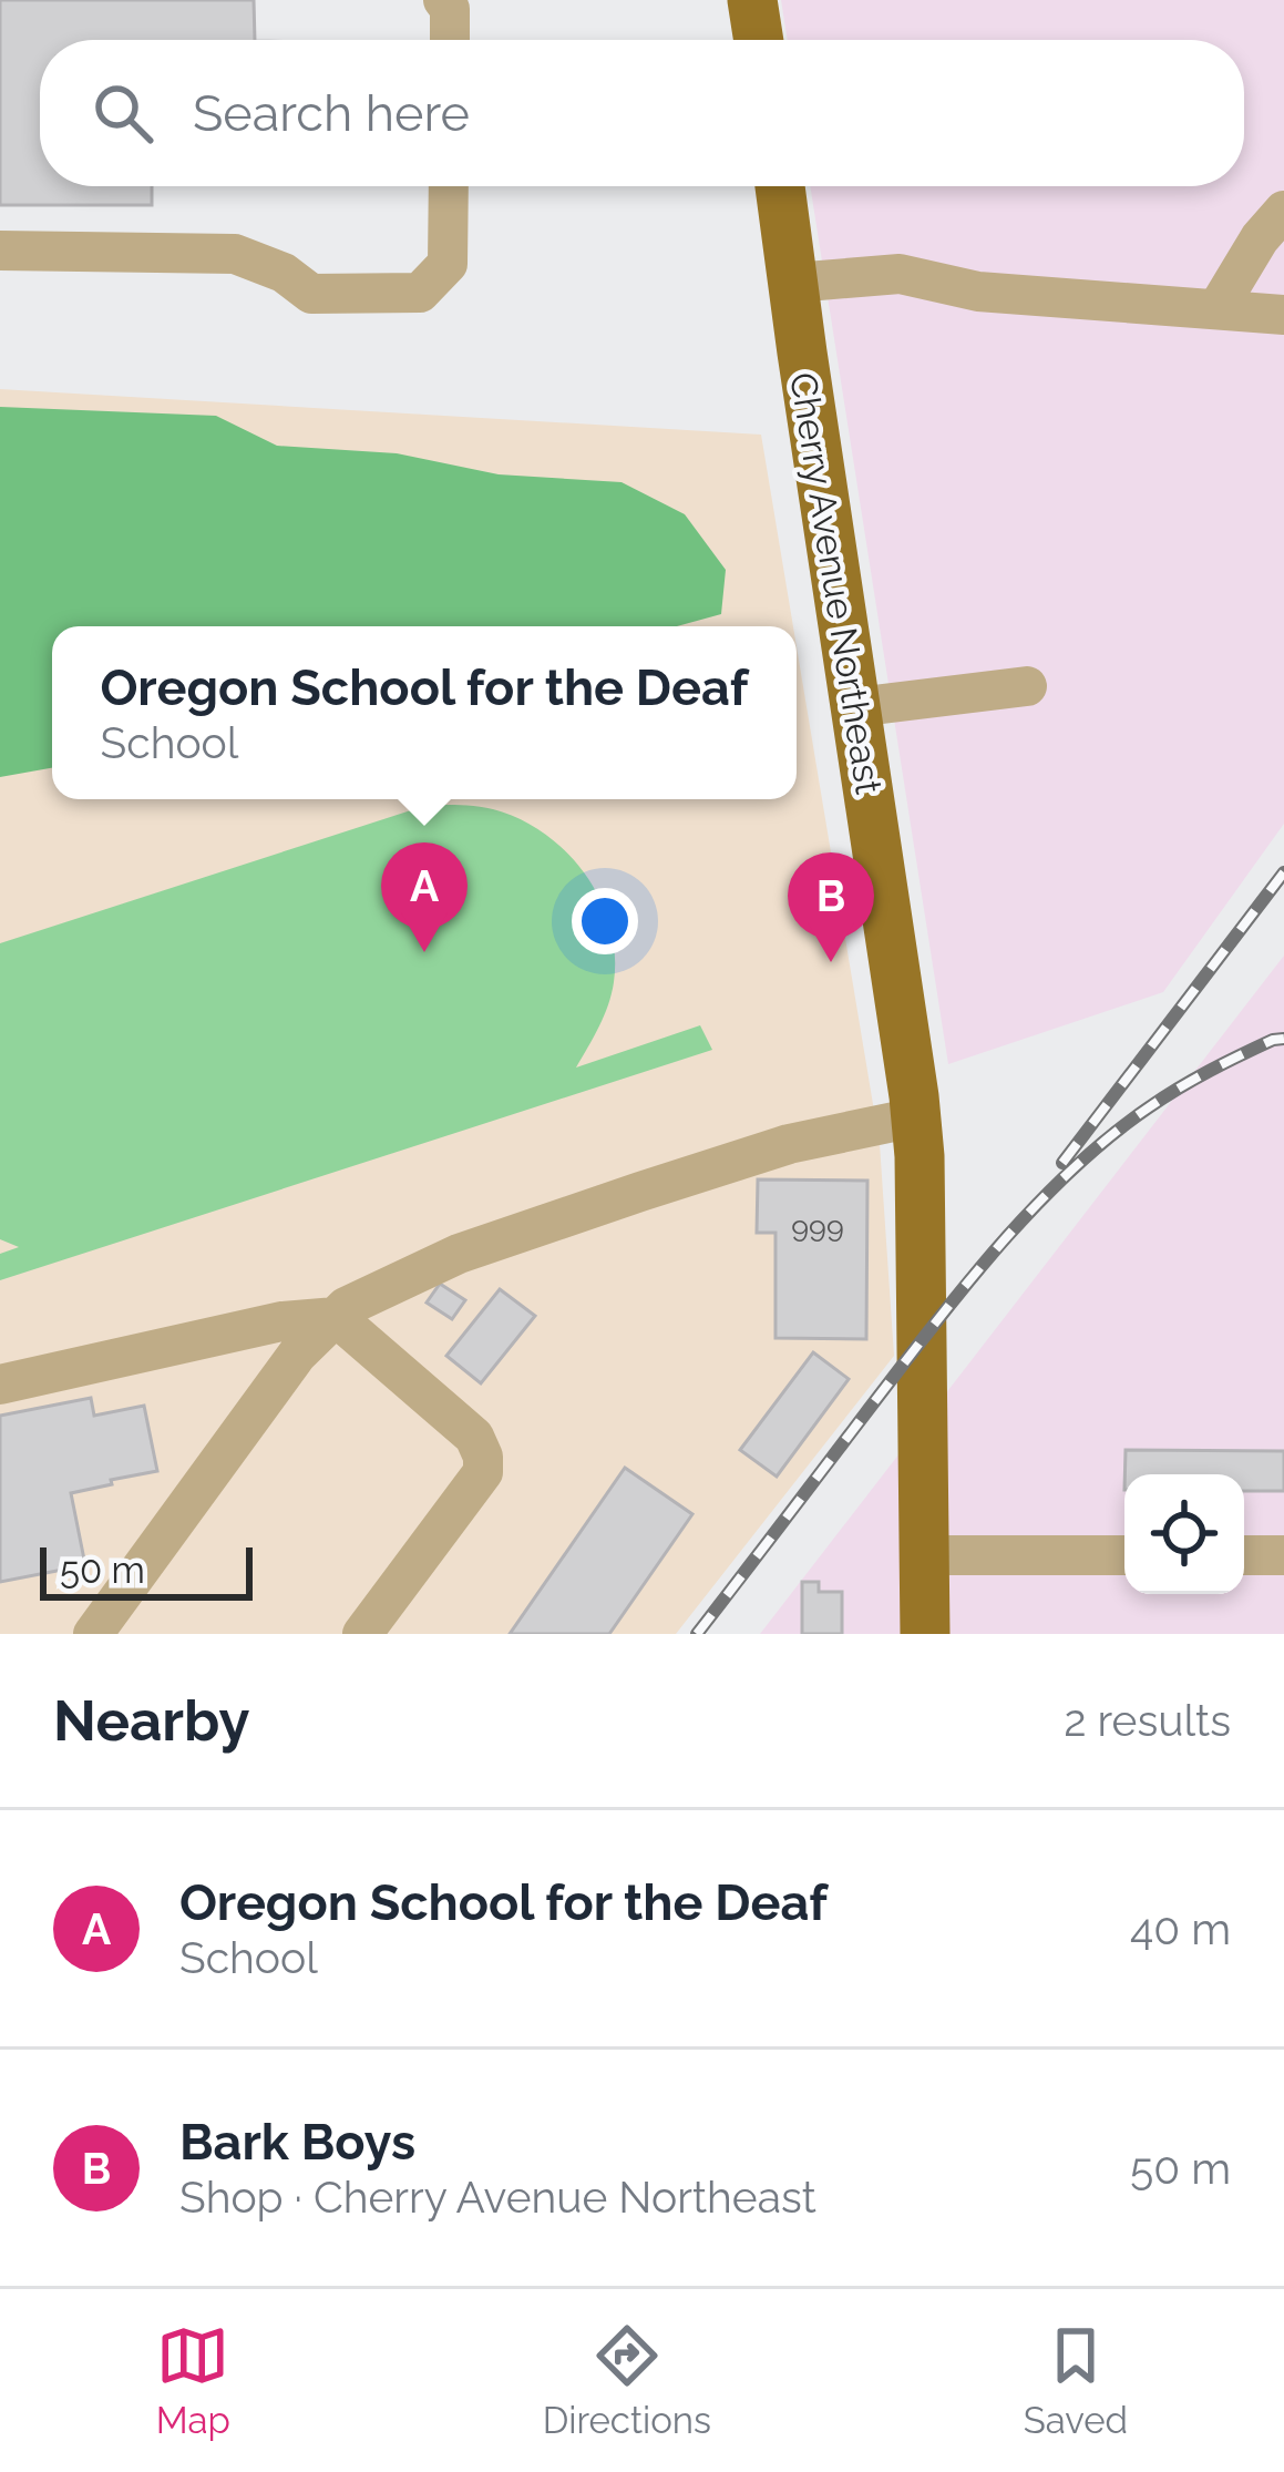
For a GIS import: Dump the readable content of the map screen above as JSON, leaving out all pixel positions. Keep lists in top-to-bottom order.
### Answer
{
  "streets": {
    "main road": ["Cherry Avenue Northeast"]
  },
  "house_numbers": ["999"],
  "scale_bar": "50 m",
  "page": {
    "search": "Search here",
    "popup": ["Oregon School for the Deaf", "School"],
    "pins": ["A", "B"],
    "scale": "50 m",
    "heading": ["Nearby", "2 results"],
    "list": [
      {
        "mark": "A",
        "name": "Oregon School for the Deaf",
        "note": "School",
        "value": "40 m"
      },
      {
        "mark": "B",
        "name": "Bark Boys",
        "note": "Shop · Cherry Avenue Northeast",
        "value": "50 m"
      }
    ],
    "nav": ["Map", "Directions", "Saved"]
  }
}
